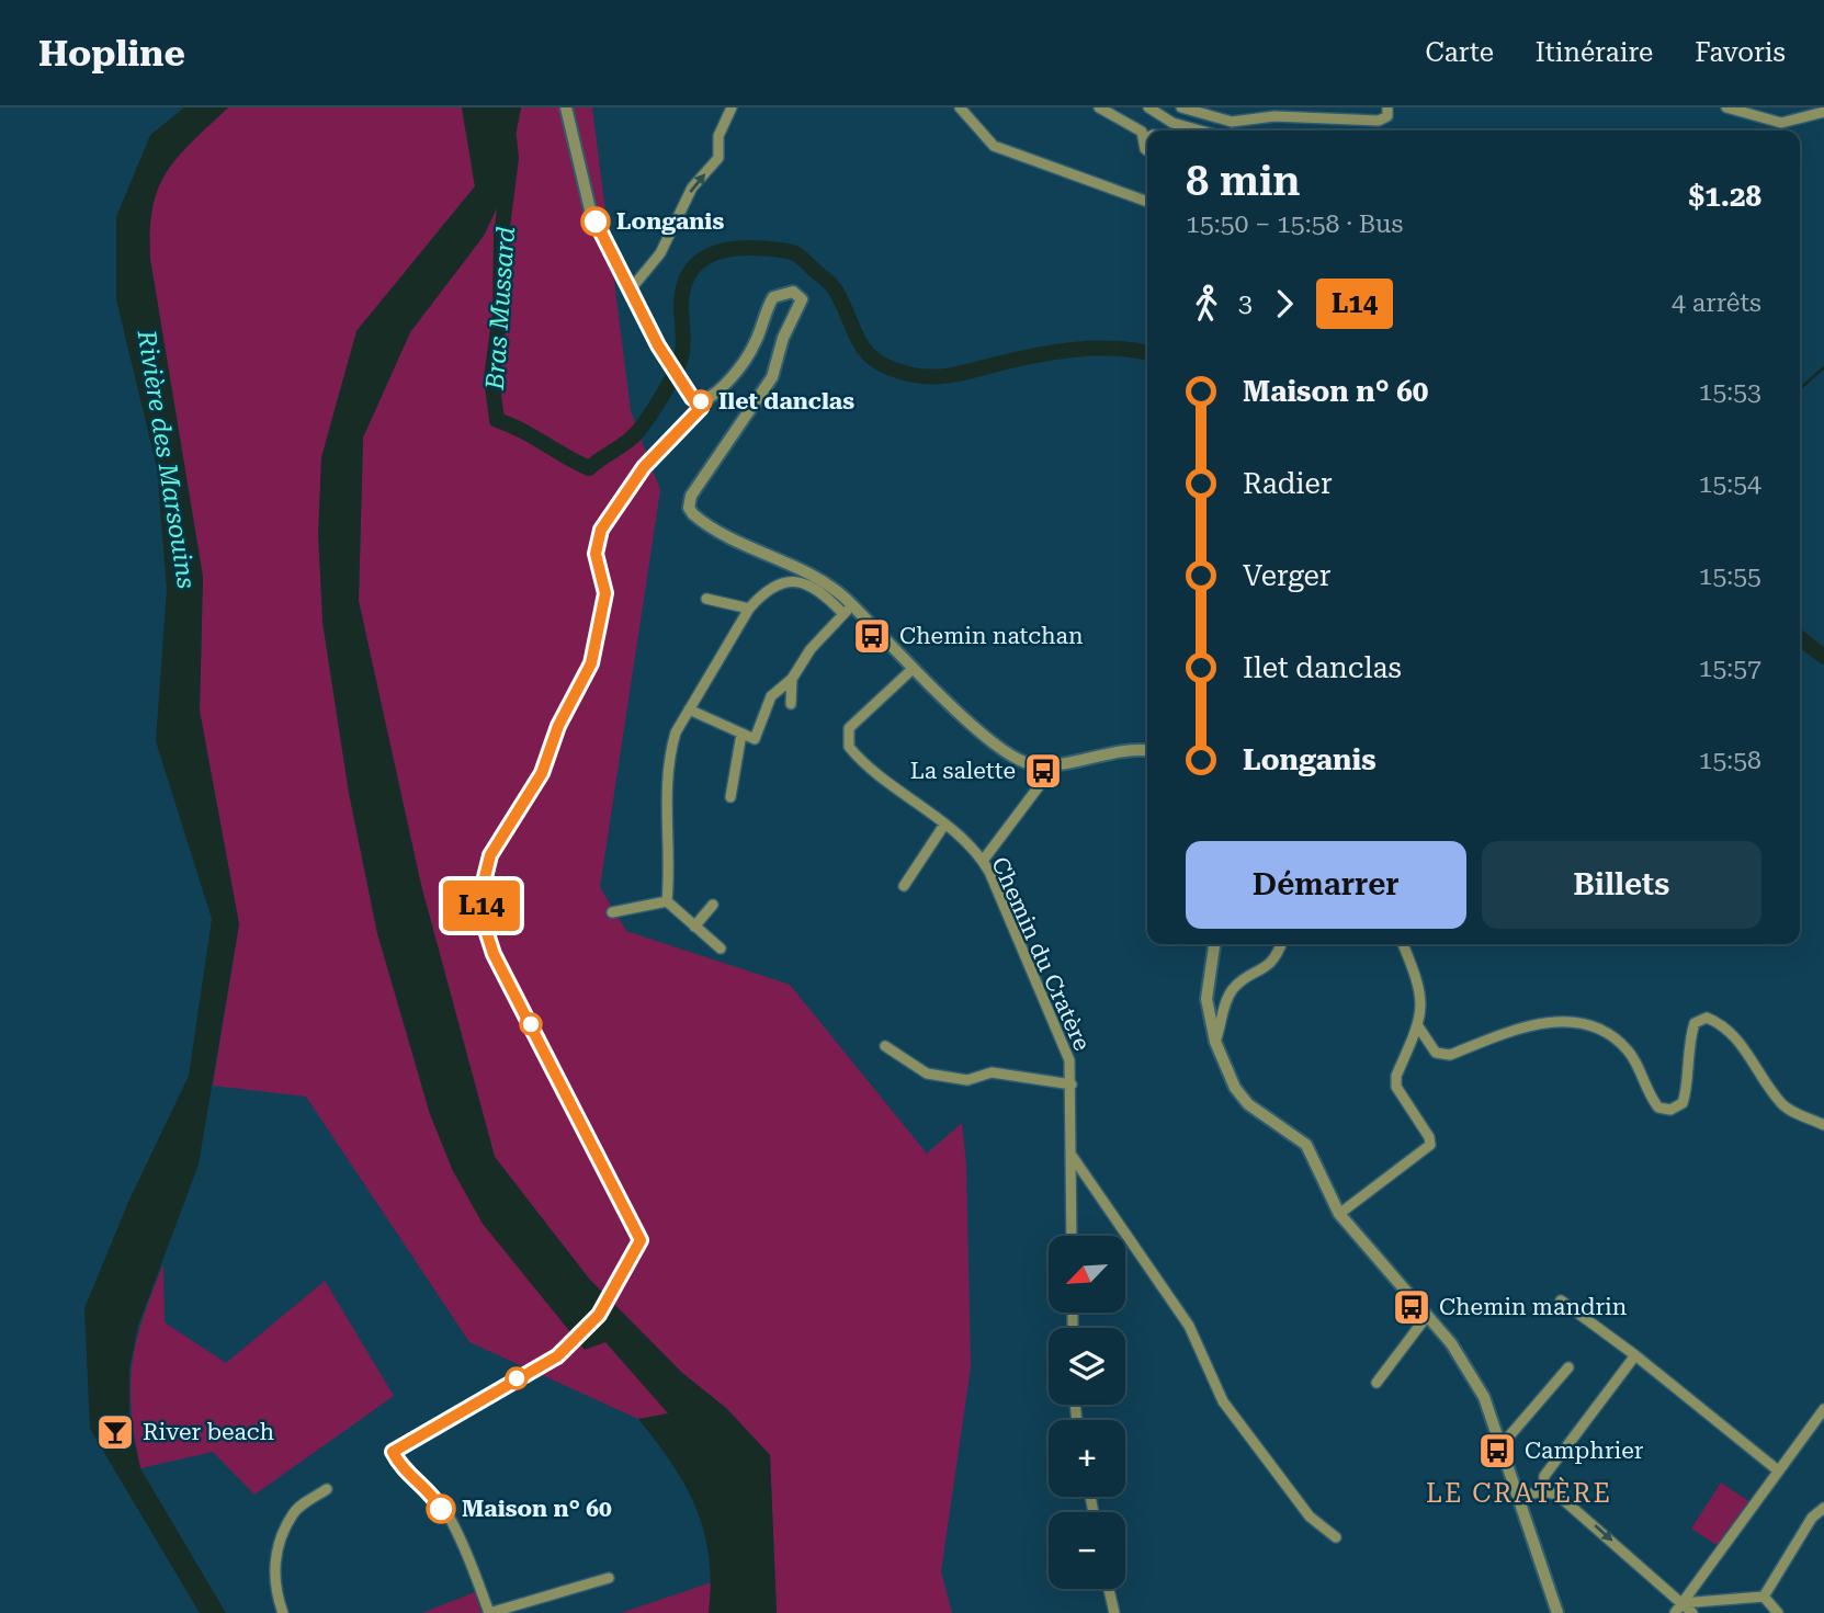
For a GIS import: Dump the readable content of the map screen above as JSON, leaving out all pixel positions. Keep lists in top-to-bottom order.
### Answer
{
  "streets": {
    "street": ["Chemin du Cratère"]
  },
  "districts": ["LE CRATÈRE"],
  "water": ["Bras Mussard", "Rivière des Marsouins"],
  "places": {
    "other": ["Longanis", "Ilet danclas", "Maison n° 60"],
    "bus stop": [
      "Chemin natchan",
      "La salette",
      "Chemin mandrin",
      "Camphrier"
    ],
    "bar": ["River beach"]
  },
  "lines": ["bus line L14"],
  "north": "bottom left",
  "page": {
    "header": "Hopline",
    "nav": ["Carte", "Itinéraire", "Favoris"],
    "on_map": "L14",
    "heading": ["8 min", "15:50 – 15:58 · Bus", "$1.28"],
    "legs": ["3", "L14", "4 arrêts"],
    "list": [
      {
        "name": "Maison n° 60",
        "value": "15:53"
      },
      {
        "name": "Radier",
        "value": "15:54"
      },
      {
        "name": "Verger",
        "value": "15:55"
      },
      {
        "name": "Ilet danclas",
        "value": "15:57"
      },
      {
        "name": "Longanis",
        "value": "15:58"
      }
    ],
    "buttons": ["Démarrer", "Billets"],
    "map_buttons": ["+", "−"]
  }
}
